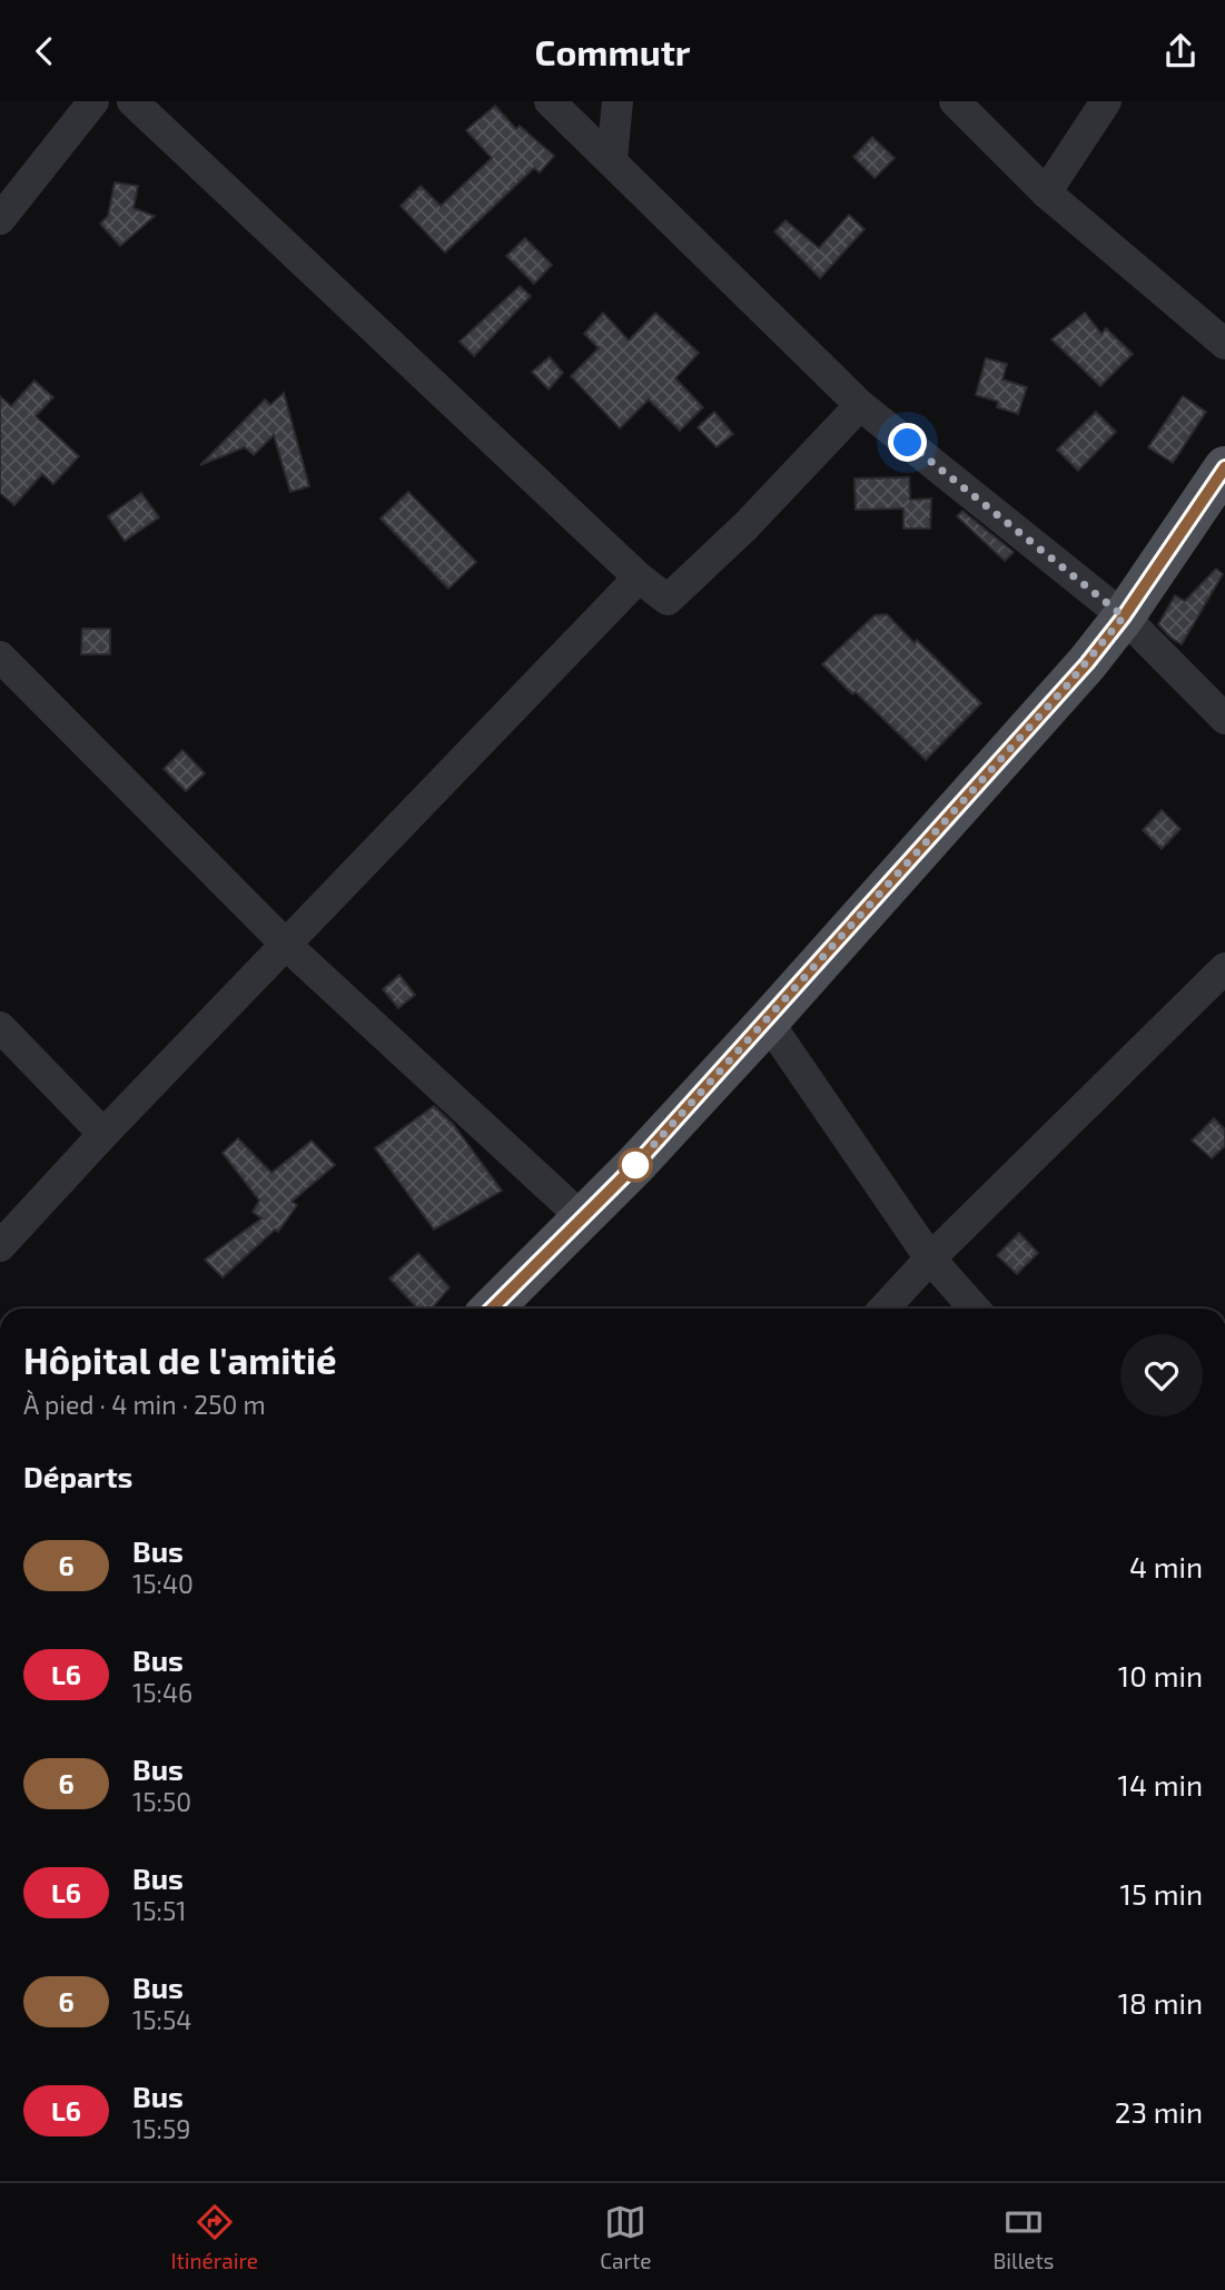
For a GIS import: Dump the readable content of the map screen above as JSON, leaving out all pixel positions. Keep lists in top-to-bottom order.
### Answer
{
  "lines": ["bus line 6"],
  "page": {
    "header": "Commutr",
    "heading": [
      ["Hôpital de l'amitié", "À pied · 4 min · 250 m"],
      "Départs"
    ],
    "list": [
      {
        "mark": "6",
        "name": "Bus",
        "note": "15:40",
        "value": "4 min"
      },
      {
        "mark": "L6",
        "name": "Bus",
        "note": "15:46",
        "value": "10 min"
      },
      {
        "mark": "6",
        "name": "Bus",
        "note": "15:50",
        "value": "14 min"
      },
      {
        "mark": "L6",
        "name": "Bus",
        "note": "15:51",
        "value": "15 min"
      },
      {
        "mark": "6",
        "name": "Bus",
        "note": "15:54",
        "value": "18 min"
      },
      {
        "mark": "L6",
        "name": "Bus",
        "note": "15:59",
        "value": "23 min"
      }
    ],
    "tabs": ["Itinéraire", "Carte", "Billets"]
  }
}
